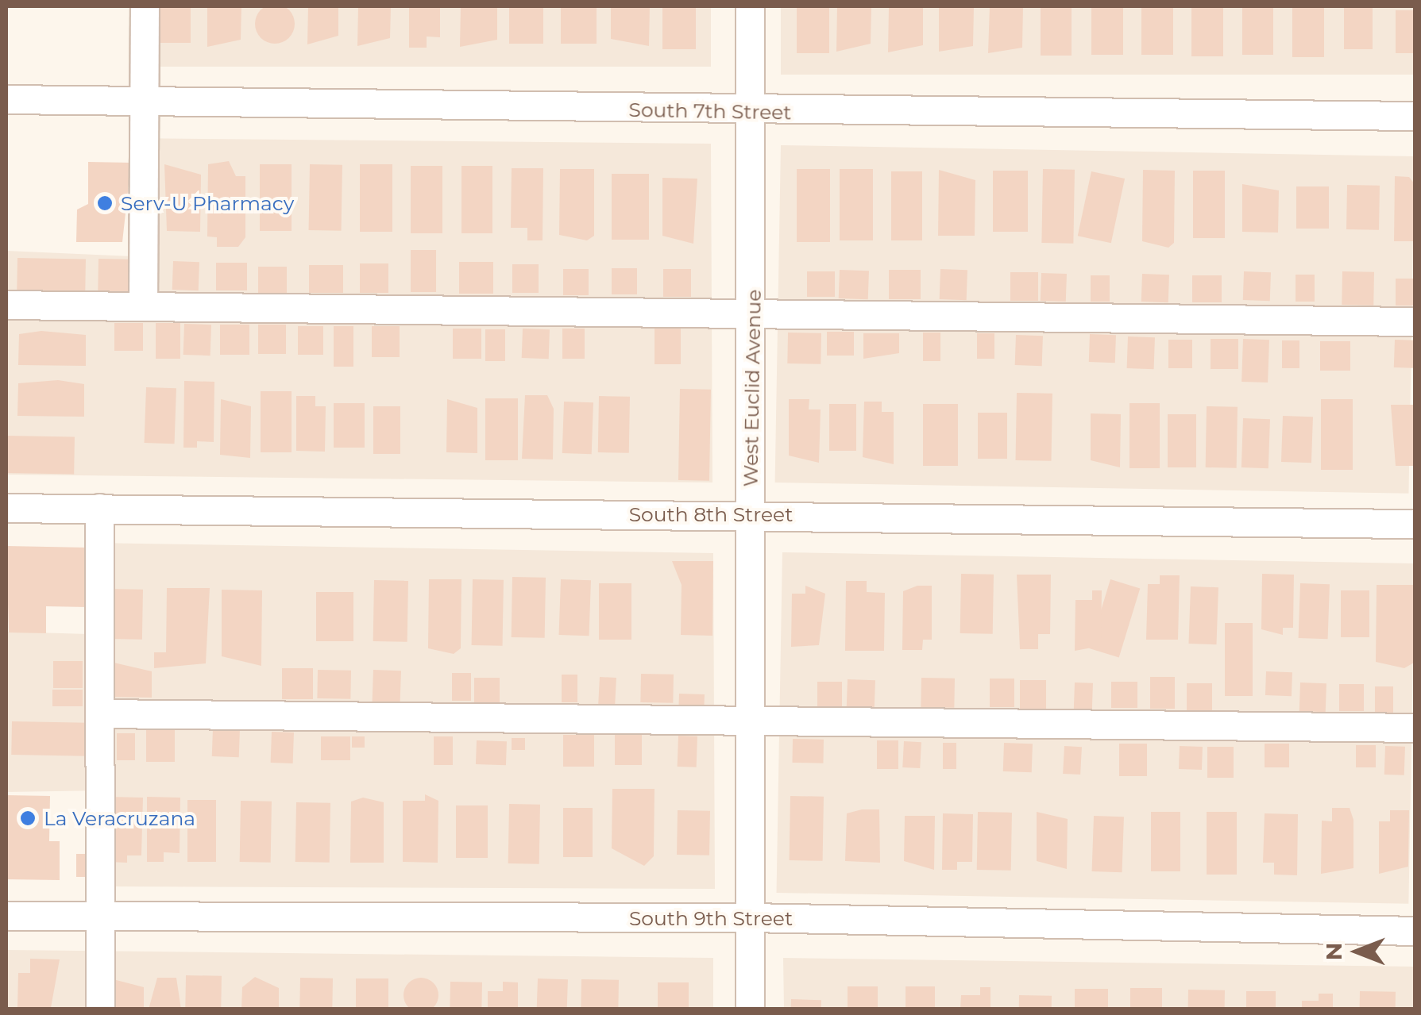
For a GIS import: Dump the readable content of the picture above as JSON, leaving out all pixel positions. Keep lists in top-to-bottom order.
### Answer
{
  "streets": {
    "street": [
      "South 7th Street",
      "West Euclid Avenue",
      "South 8th Street",
      "South 9th Street"
    ]
  },
  "crossings": [
    ["South 7th Street", "West Euclid Avenue"],
    ["West Euclid Avenue", "South 8th Street"],
    ["West Euclid Avenue", "South 9th Street"]
  ],
  "places": ["Serv-U Pharmacy", "La Veracruzana"],
  "north": "left"
}
